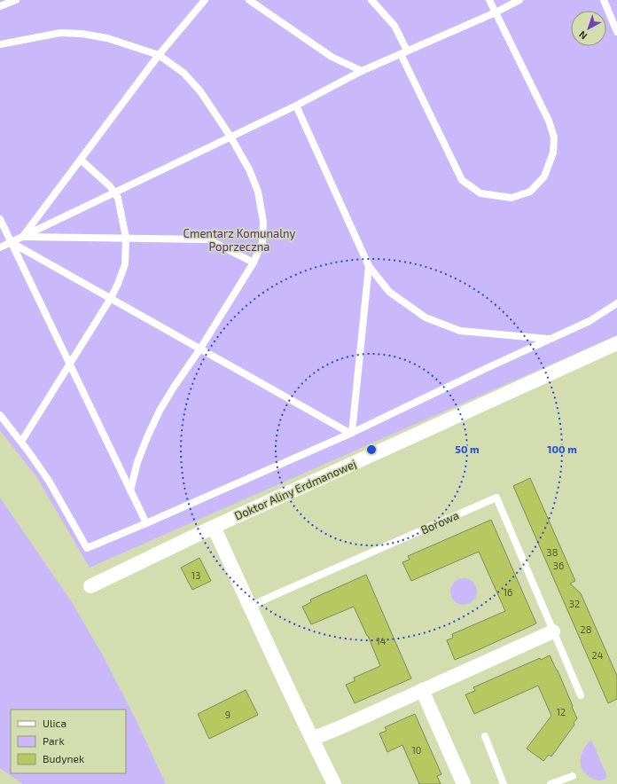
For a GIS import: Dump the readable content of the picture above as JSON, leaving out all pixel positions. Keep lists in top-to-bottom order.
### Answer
{
  "streets": {
    "street": ["Doktor Aliny Erdmanowej"],
    "lane": ["Borowa"]
  },
  "parks": ["Cmentarz Komunalny Poprzeczna"],
  "house_numbers": [
    "38",
    "36",
    "13",
    "16",
    "32",
    "28",
    "14",
    "24",
    "12",
    "9",
    "10"
  ],
  "legend": ["Ulica", "Park", "Budynek"],
  "north": "bottom left",
  "rings": ["50 m", "100 m"]
}
